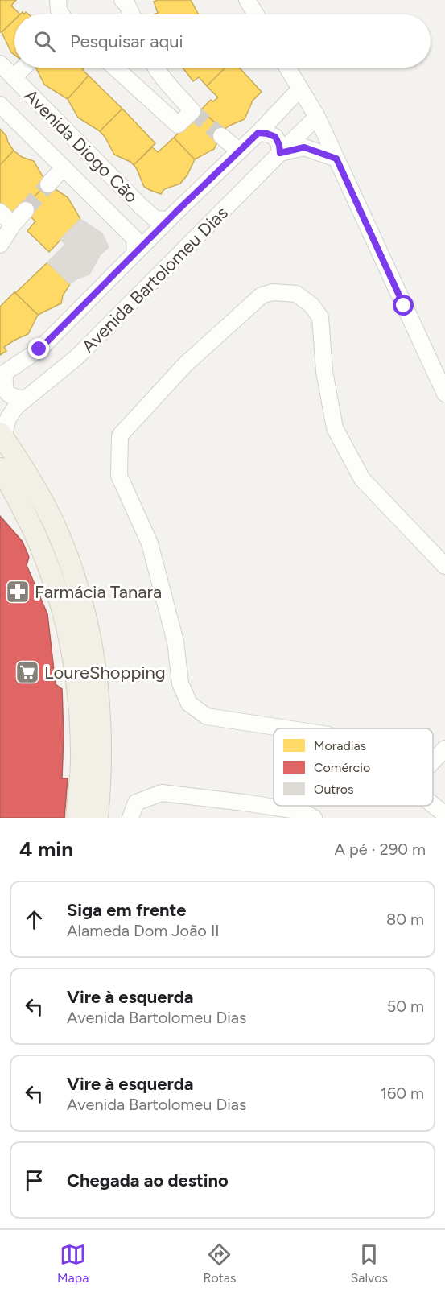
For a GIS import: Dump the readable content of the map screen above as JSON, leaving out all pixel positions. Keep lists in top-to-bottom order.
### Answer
{
  "streets": {
    "street": ["Avenida Diogo Cão", "Avenida Bartolomeu Dias"]
  },
  "crossings": [
    ["Avenida Diogo Cão", "Avenida Bartolomeu Dias"]
  ],
  "places": {
    "pharmacy": ["Farmácia Tanara"],
    "supermarket": ["LoureShopping"]
  },
  "legend": ["Moradias", "Comércio", "Outros"],
  "page": {
    "search": "Pesquisar aqui",
    "heading": ["4 min", "A pé · 290 m"],
    "list": [
      ["Siga em frente", "Alameda Dom João II", "80 m"],
      ["Vire à esquerda", "Avenida Bartolomeu Dias", "50 m"],
      ["Vire à esquerda", "Avenida Bartolomeu Dias", "160 m"],
      "Chegada ao destino"
    ],
    "nav": ["Mapa", "Rotas", "Salvos"]
  }
}
